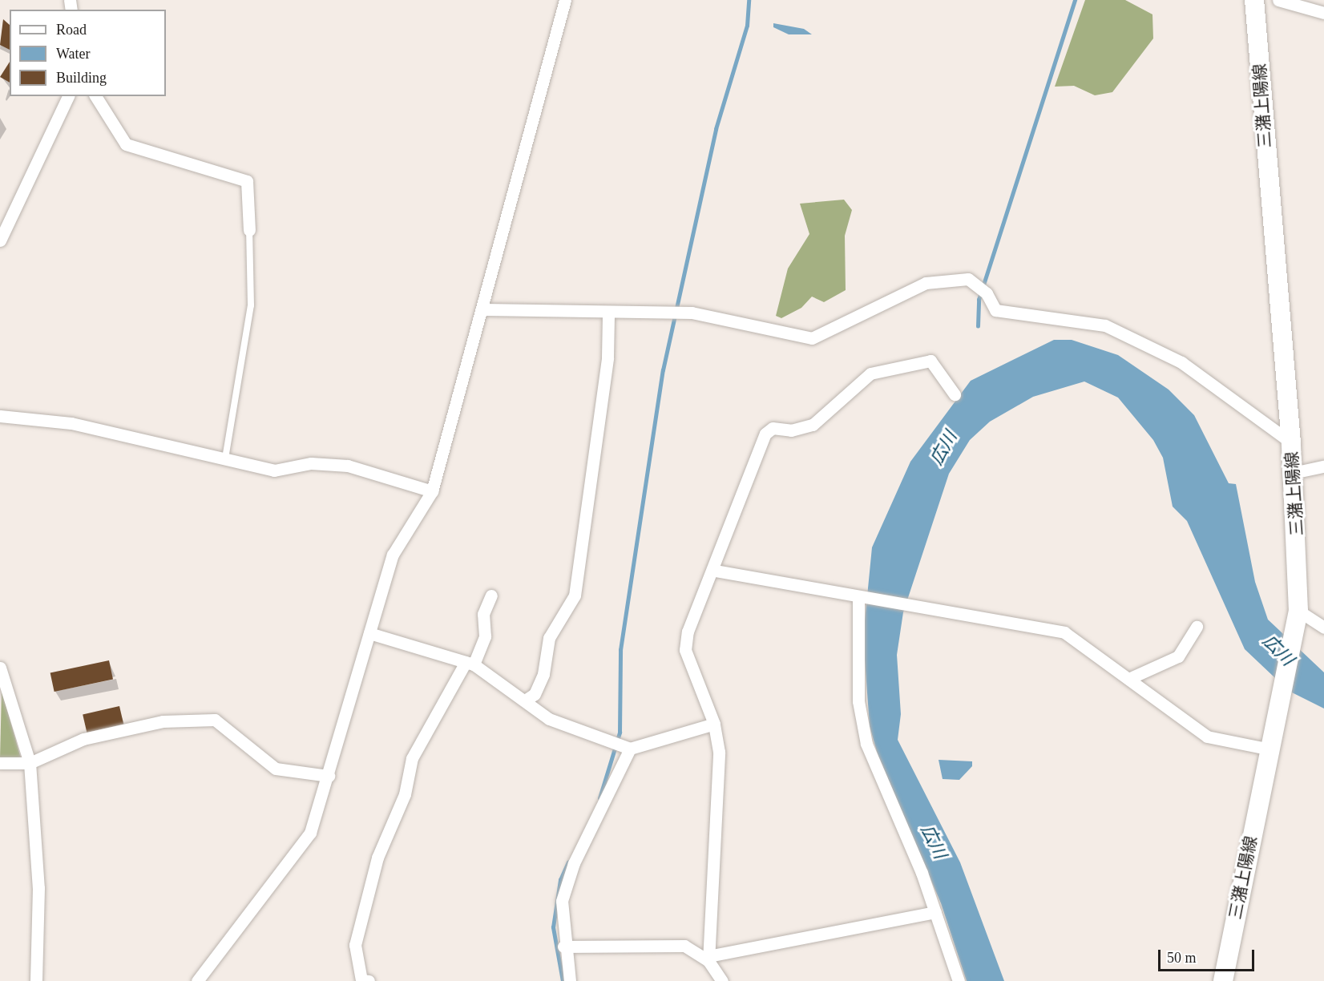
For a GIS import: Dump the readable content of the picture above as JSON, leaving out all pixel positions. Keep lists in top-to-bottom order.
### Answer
{
  "streets": {
    "main road": ["三潴上陽線"]
  },
  "water": ["広川"],
  "legend": ["Road", "Water", "Building"],
  "scale_bar": "50 m"
}
